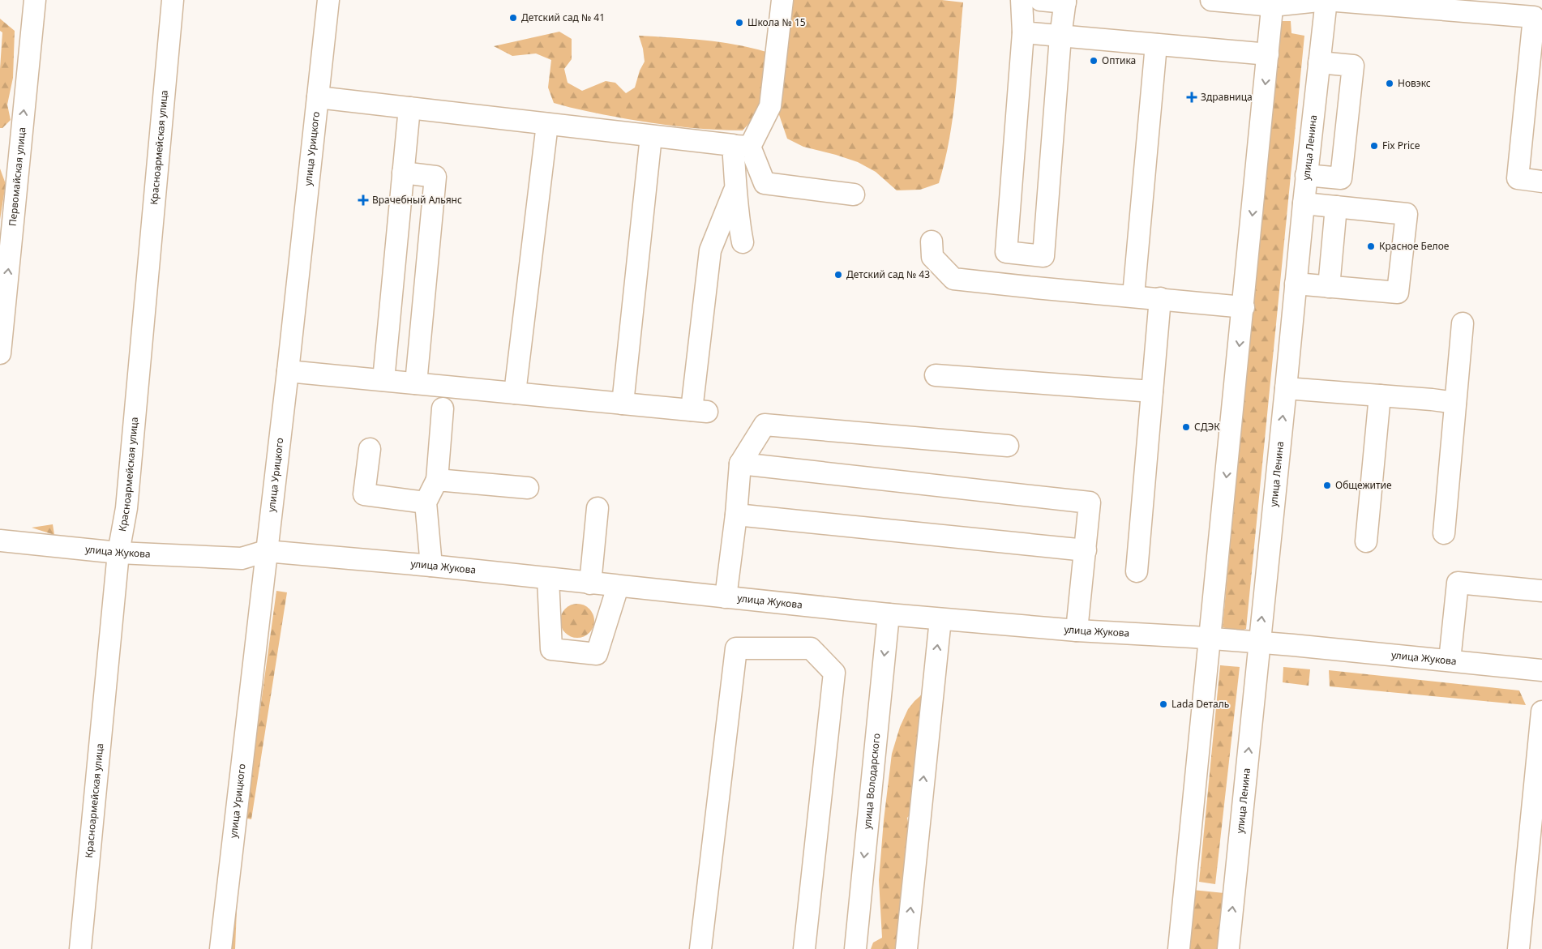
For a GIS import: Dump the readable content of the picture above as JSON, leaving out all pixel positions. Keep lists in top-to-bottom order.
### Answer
{
  "streets": {
    "street": [
      "улица Ленина",
      "Красноармейская улица",
      "улица Урицкого",
      "Первомайская улица",
      "улица Жукова",
      "улица Володарского"
    ]
  },
  "crossings": [
    ["улица Ленина", "улица Жукова"],
    ["Красноармейская улица", "улица Жукова"],
    ["улица Урицкого", "улица Жукова"],
    ["улица Жукова", "улица Володарского"]
  ],
  "one_way": ["Первомайская улица"],
  "places": {
    "other": [
      "Детский сад № 41",
      "Школа № 15",
      "Оптика",
      "Новэкс",
      "Fix Price",
      "Красное Белое",
      "Детский сад № 43",
      "СДЭК",
      "Общежитие",
      "Lada Dеталь"
    ],
    "health": ["Здравница", "Врачебный Альянс"]
  }
}
